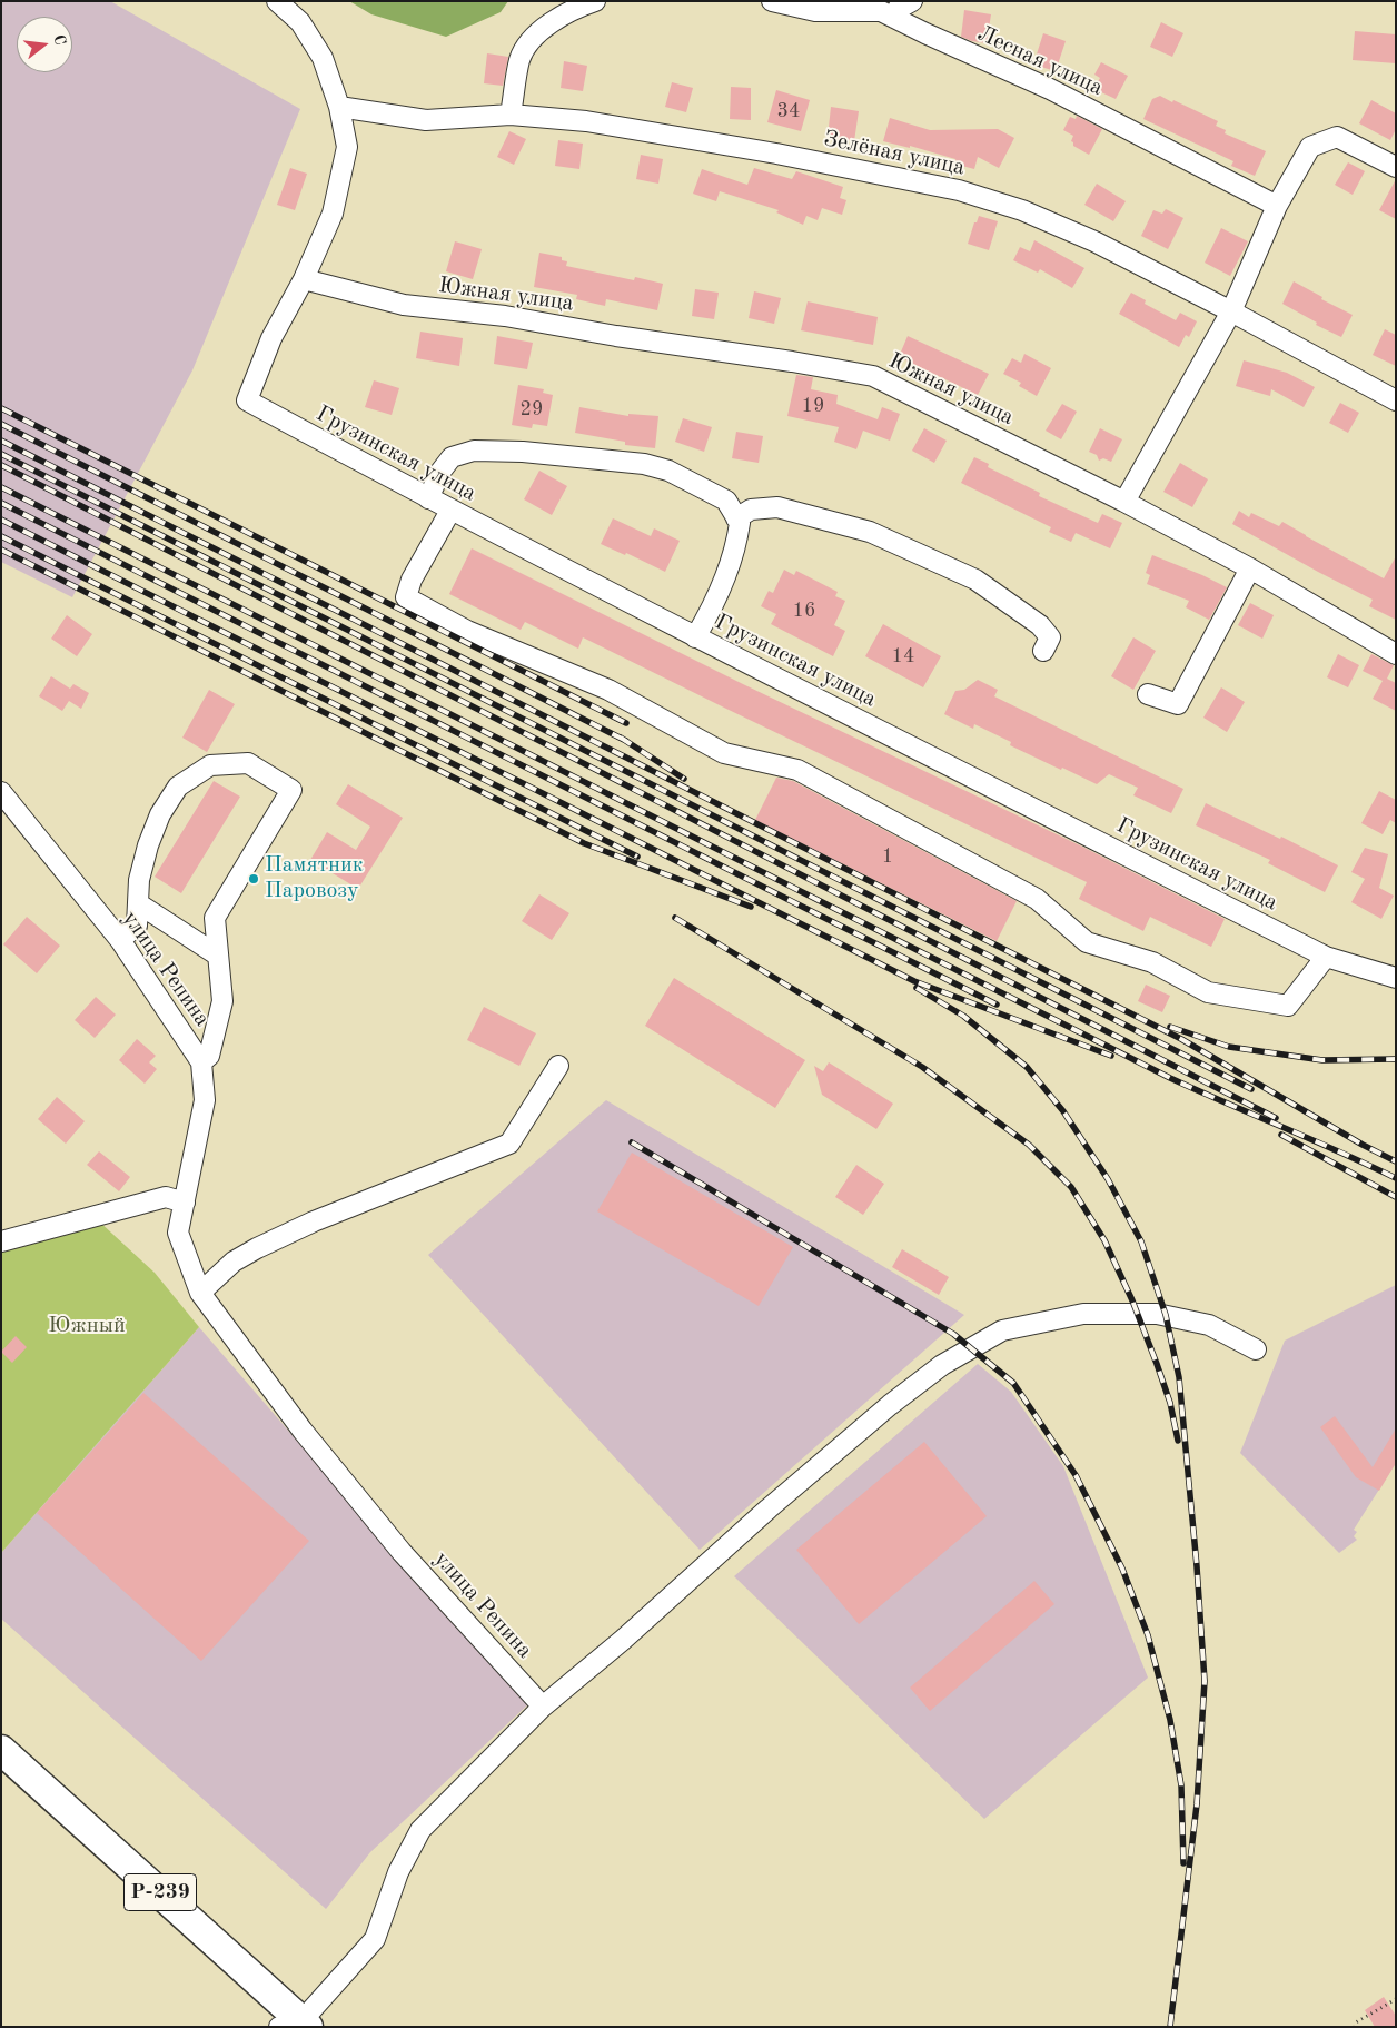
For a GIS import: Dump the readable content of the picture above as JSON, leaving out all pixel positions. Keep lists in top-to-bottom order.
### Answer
{
  "streets": {
    "highway": ["Р-239"],
    "street": [
      "Лесная улица",
      "Зелёная улица",
      "Южная улица",
      "Грузинская улица",
      "улица Репина"
    ]
  },
  "crossings": [
    ["Южная улица", "Грузинская улица"]
  ],
  "parks": ["Южный"],
  "places": ["Памятник Паровозу"],
  "house_numbers": [
    "34",
    "19",
    "29",
    "16",
    "14",
    "1"
  ],
  "north": "right"
}
